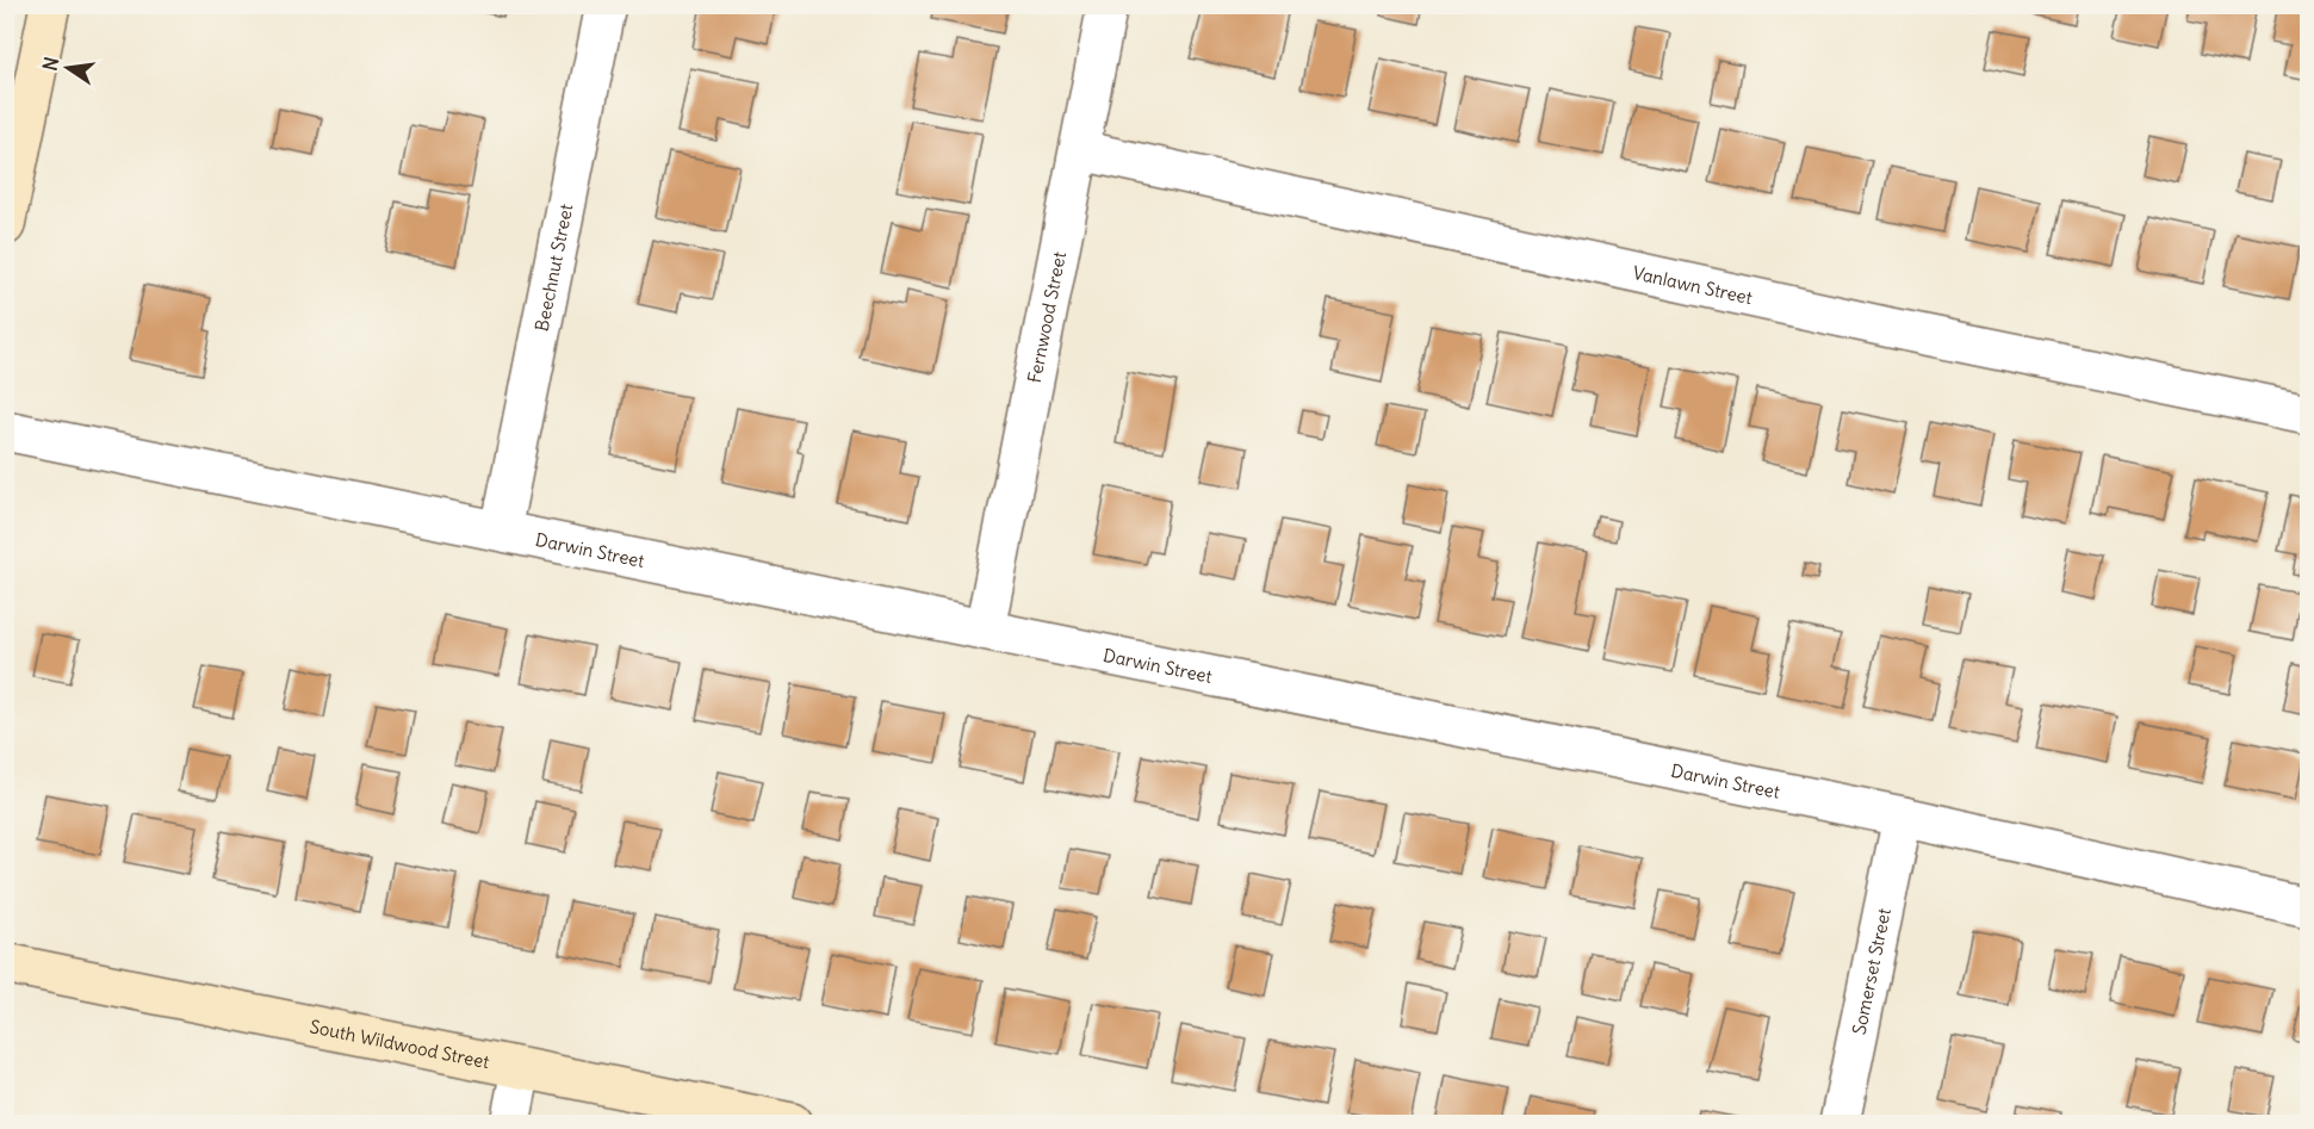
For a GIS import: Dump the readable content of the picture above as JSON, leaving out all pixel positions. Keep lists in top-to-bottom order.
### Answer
{
  "streets": {
    "street": [
      "Beechnut Street",
      "Vanlawn Street",
      "Fernwood Street",
      "Darwin Street",
      "Somerset Street",
      "South Wildwood Street"
    ]
  },
  "crossings": [
    ["Beechnut Street", "Darwin Street"],
    ["Vanlawn Street", "Fernwood Street"],
    ["Fernwood Street", "Darwin Street"],
    ["Darwin Street", "Somerset Street"]
  ],
  "north": "left"
}
